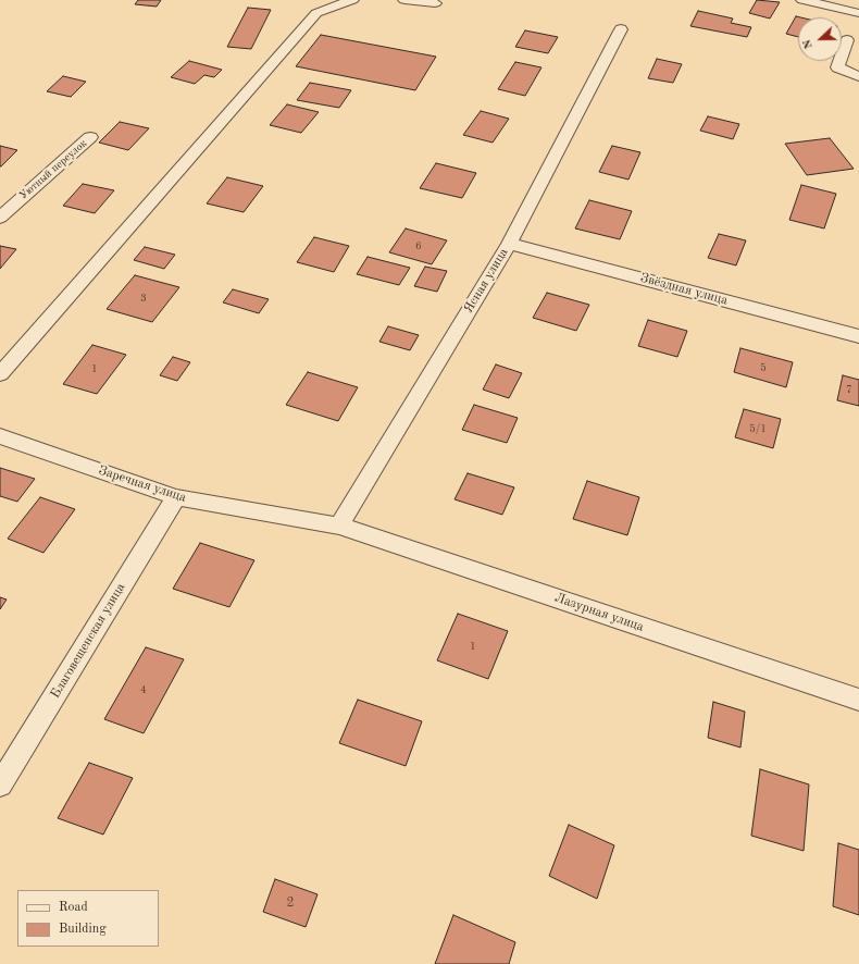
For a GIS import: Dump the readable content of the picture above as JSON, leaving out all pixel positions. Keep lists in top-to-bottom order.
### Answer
{
  "streets": {
    "street": [
      "Уютный переулок",
      "Ясная улица",
      "Звёздная улица",
      "Заречная улица",
      "Лазурная улица",
      "Благовещенская улица"
    ]
  },
  "crossings": [
    ["Ясная улица", "Звёздная улица"],
    ["Ясная улица", "Заречная улица"],
    ["Ясная улица", "Лазурная улица"],
    ["Заречная улица", "Лазурная улица"],
    ["Заречная улица", "Благовещенская улица"]
  ],
  "house_numbers": [
    "6",
    "3",
    "5",
    "1",
    "7",
    "5/1",
    "1",
    "4",
    "2"
  ],
  "legend": ["Road", "Building"],
  "north": "left"
}
